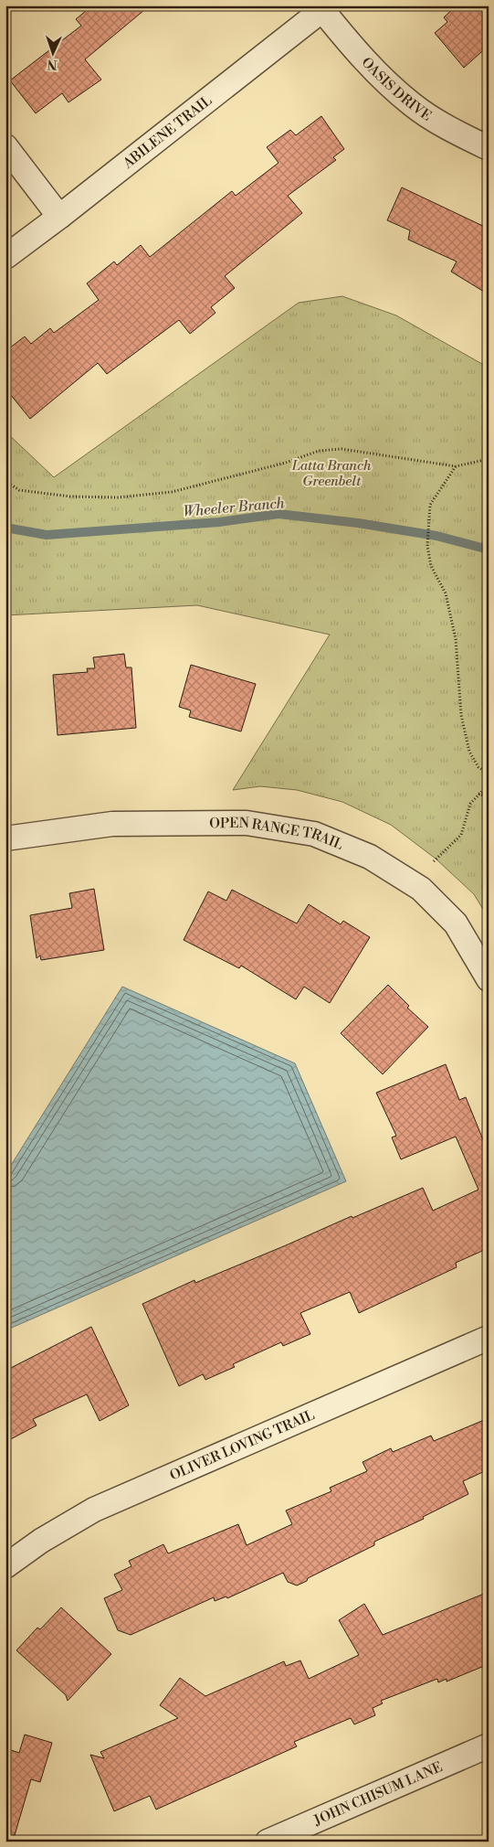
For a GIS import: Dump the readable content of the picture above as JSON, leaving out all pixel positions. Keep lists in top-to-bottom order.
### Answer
{
  "streets": {
    "street": [
      "OASIS DRIVE",
      "ABILENE TRAIL",
      "OPEN RANGE TRAIL",
      "OLIVER LOVING TRAIL",
      "JOHN CHISUM LANE"
    ]
  },
  "crossings": [
    ["OASIS DRIVE", "ABILENE TRAIL"]
  ],
  "water": ["Wheeler Branch"],
  "parks": ["Latta Branch Greenbelt"],
  "north": "bottom"
}
